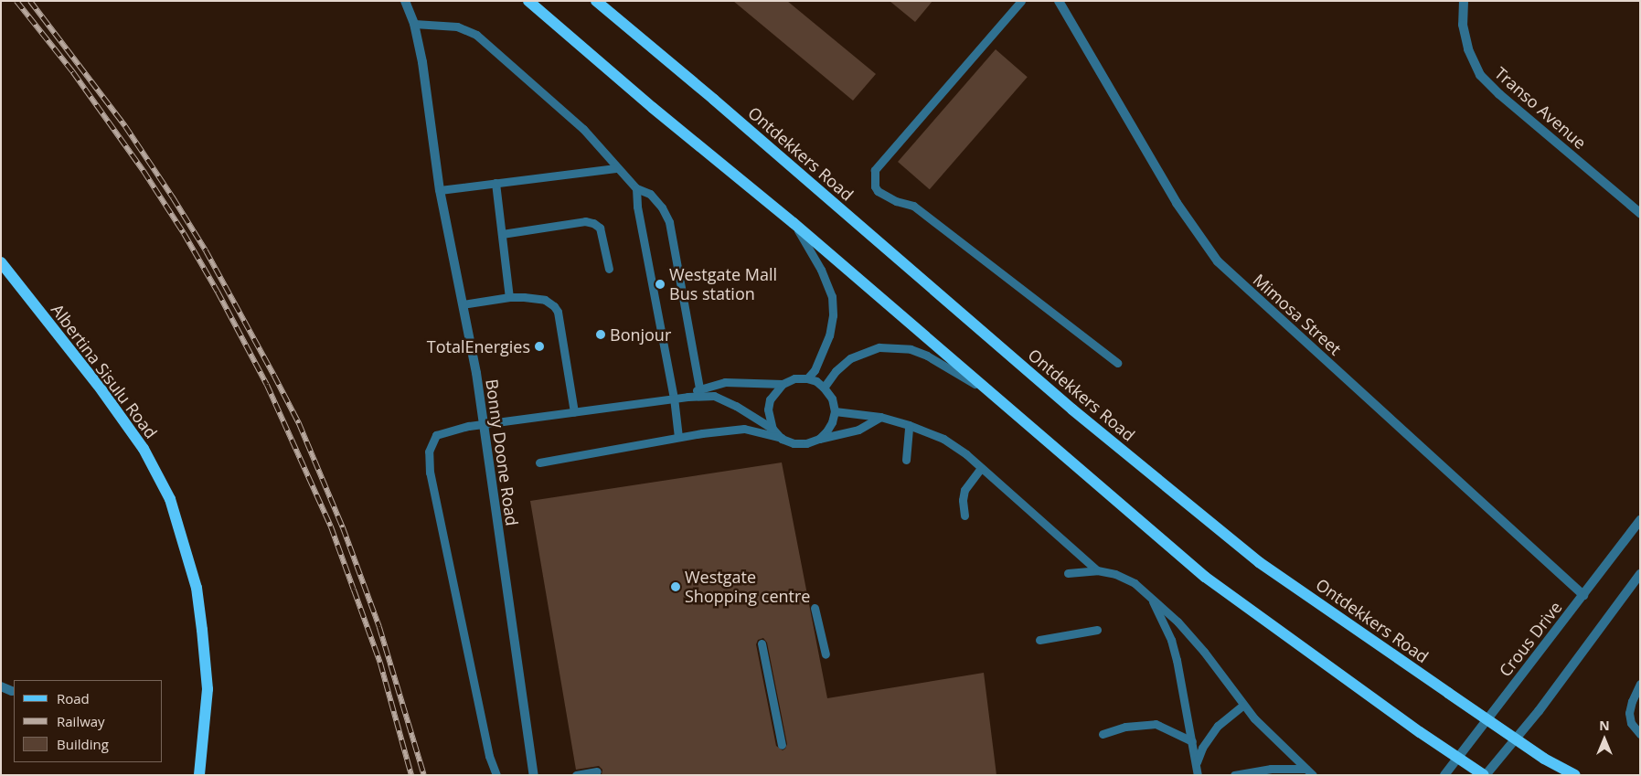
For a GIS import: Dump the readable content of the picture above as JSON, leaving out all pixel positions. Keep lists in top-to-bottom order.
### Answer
{
  "streets": {
    "main road": ["Ontdekkers Road", "Albertina Sisulu Road"],
    "street": [
      "Transo Avenue",
      "Mimosa Street",
      "Bonny Doone Road",
      "Crous Drive"
    ]
  },
  "crossings": [
    ["Mimosa Street", "Crous Drive"]
  ],
  "places": [
    "Westgate Mall Bus station",
    "Bonjour",
    "TotalEnergies",
    "Westgate Shopping centre"
  ],
  "legend": ["Road", "Railway", "Building"],
  "north": "top"
}
